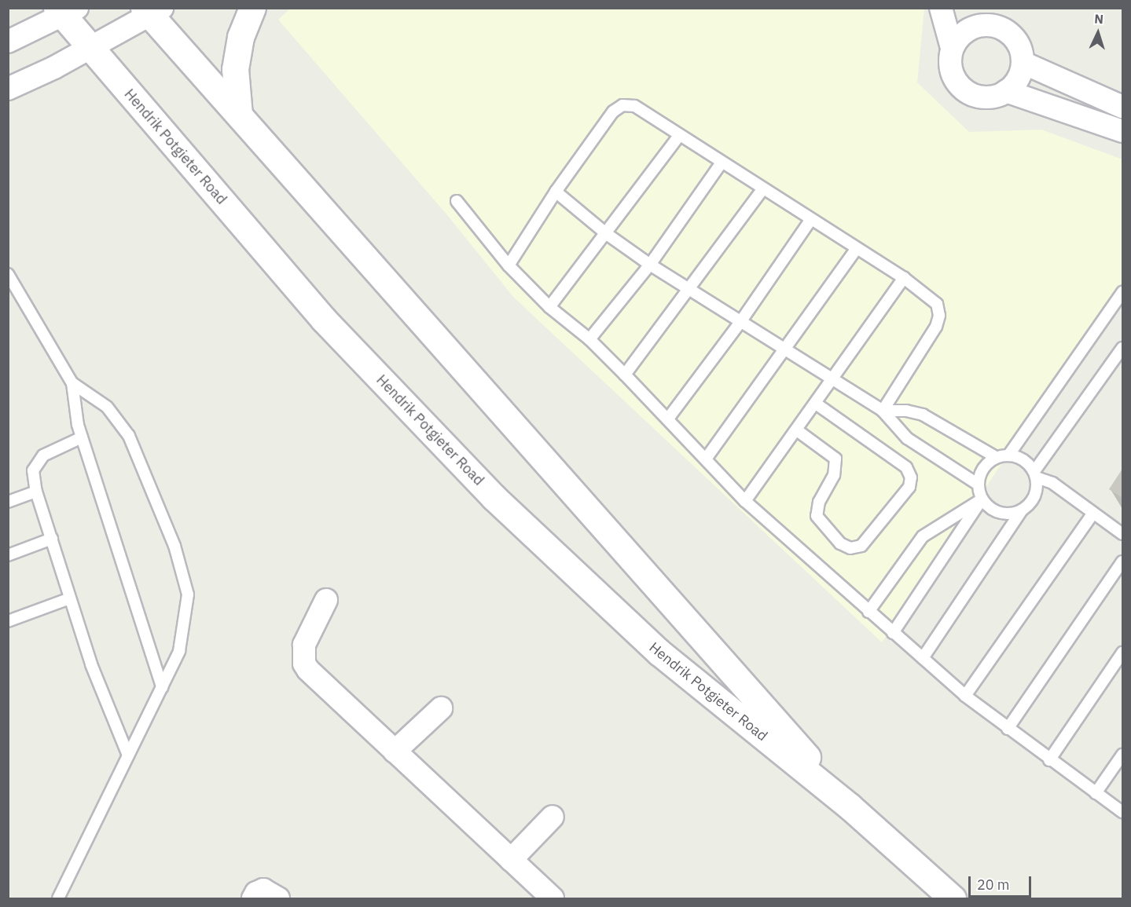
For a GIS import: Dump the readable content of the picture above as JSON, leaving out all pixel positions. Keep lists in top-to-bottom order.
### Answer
{
  "streets": {
    "main road": ["Hendrik Potgieter Road"]
  },
  "scale_bar": "20 m",
  "north": "top"
}
